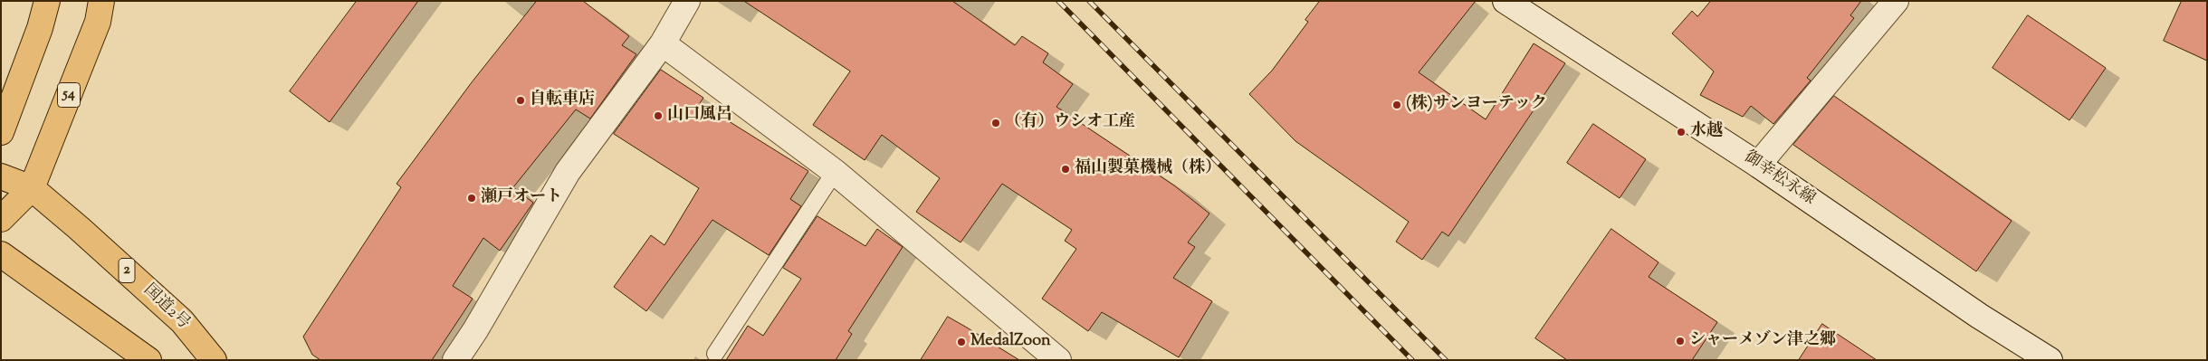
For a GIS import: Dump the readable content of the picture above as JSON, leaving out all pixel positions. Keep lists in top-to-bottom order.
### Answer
{
  "streets": {
    "main road": ["54", "2", "国道2号"],
    "street": ["御幸松永線"]
  },
  "crossings": [
    ["54", "2"],
    ["54", "国道2号"],
    ["2", "国道2号"]
  ],
  "places": [
    "自転車店",
    "(株)サンヨーテック",
    "山口風呂",
    "（有）ウシオ工産",
    "水越",
    "福山製菓機械（株）",
    "瀬戸オート",
    "シャーメゾン津之郷",
    "MedalZoon"
  ]
}
